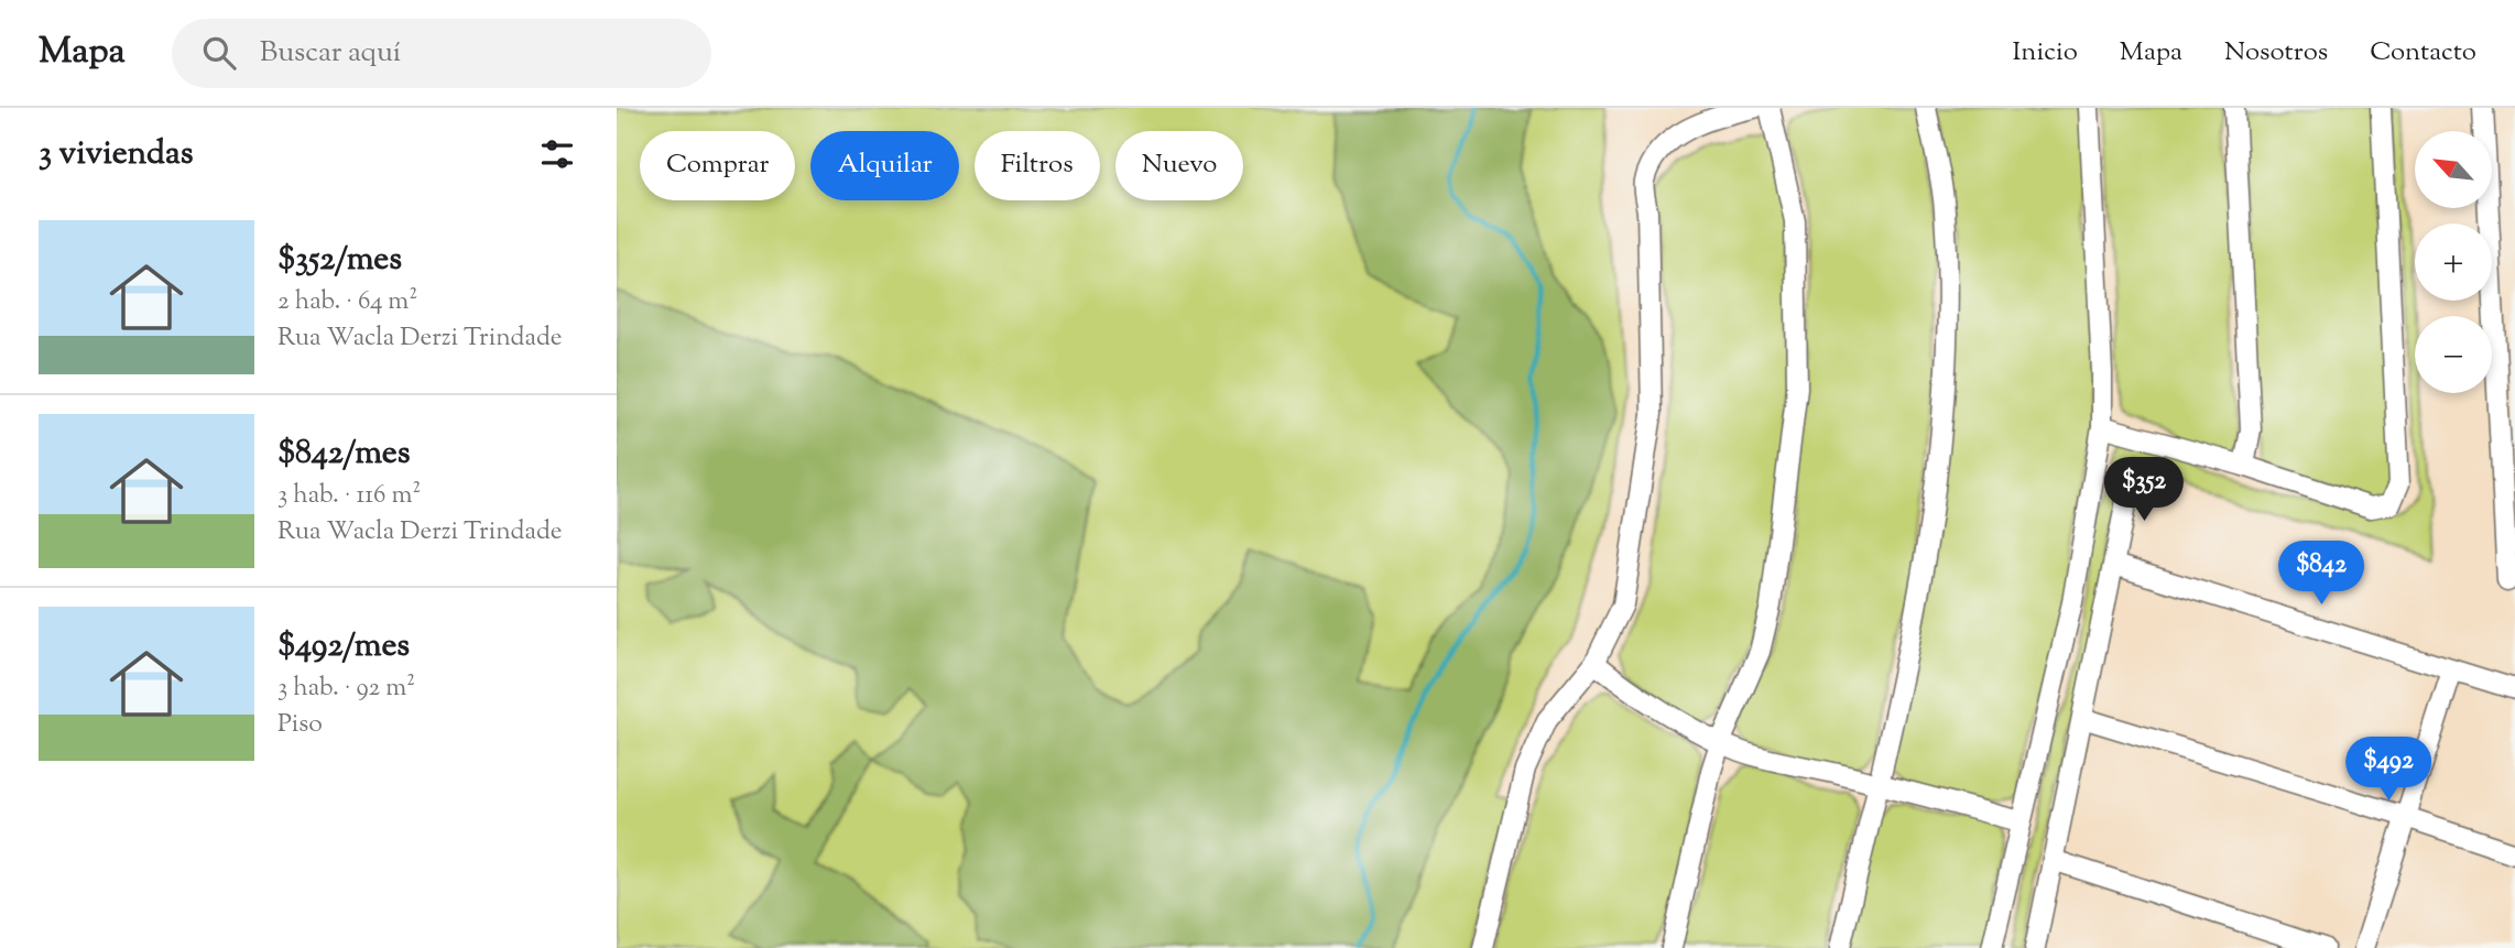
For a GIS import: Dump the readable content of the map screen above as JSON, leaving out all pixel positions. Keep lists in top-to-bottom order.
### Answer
{
  "north": "top left",
  "page": {
    "header": "Mapa",
    "search": "Buscar aquí",
    "nav": [
      "Inicio",
      "Mapa",
      "Nosotros",
      "Contacto"
    ],
    "heading": "3 viviendas",
    "map_buttons": ["+", "−"],
    "chip": [
      "Comprar",
      "Alquilar",
      "Filtros",
      "Nuevo"
    ],
    "list": [
      {
        "name": "$352/mes",
        "note": "2 hab. · 64 m² · Rua Wacla Derzi Trindade"
      },
      {
        "name": "$842/mes",
        "note": "3 hab. · 116 m² · Rua Wacla Derzi Trindade"
      },
      {
        "name": "$492/mes",
        "note": "3 hab. · 92 m² · Piso"
      }
    ],
    "price": ["$352", "$842", "$492"]
  }
}
